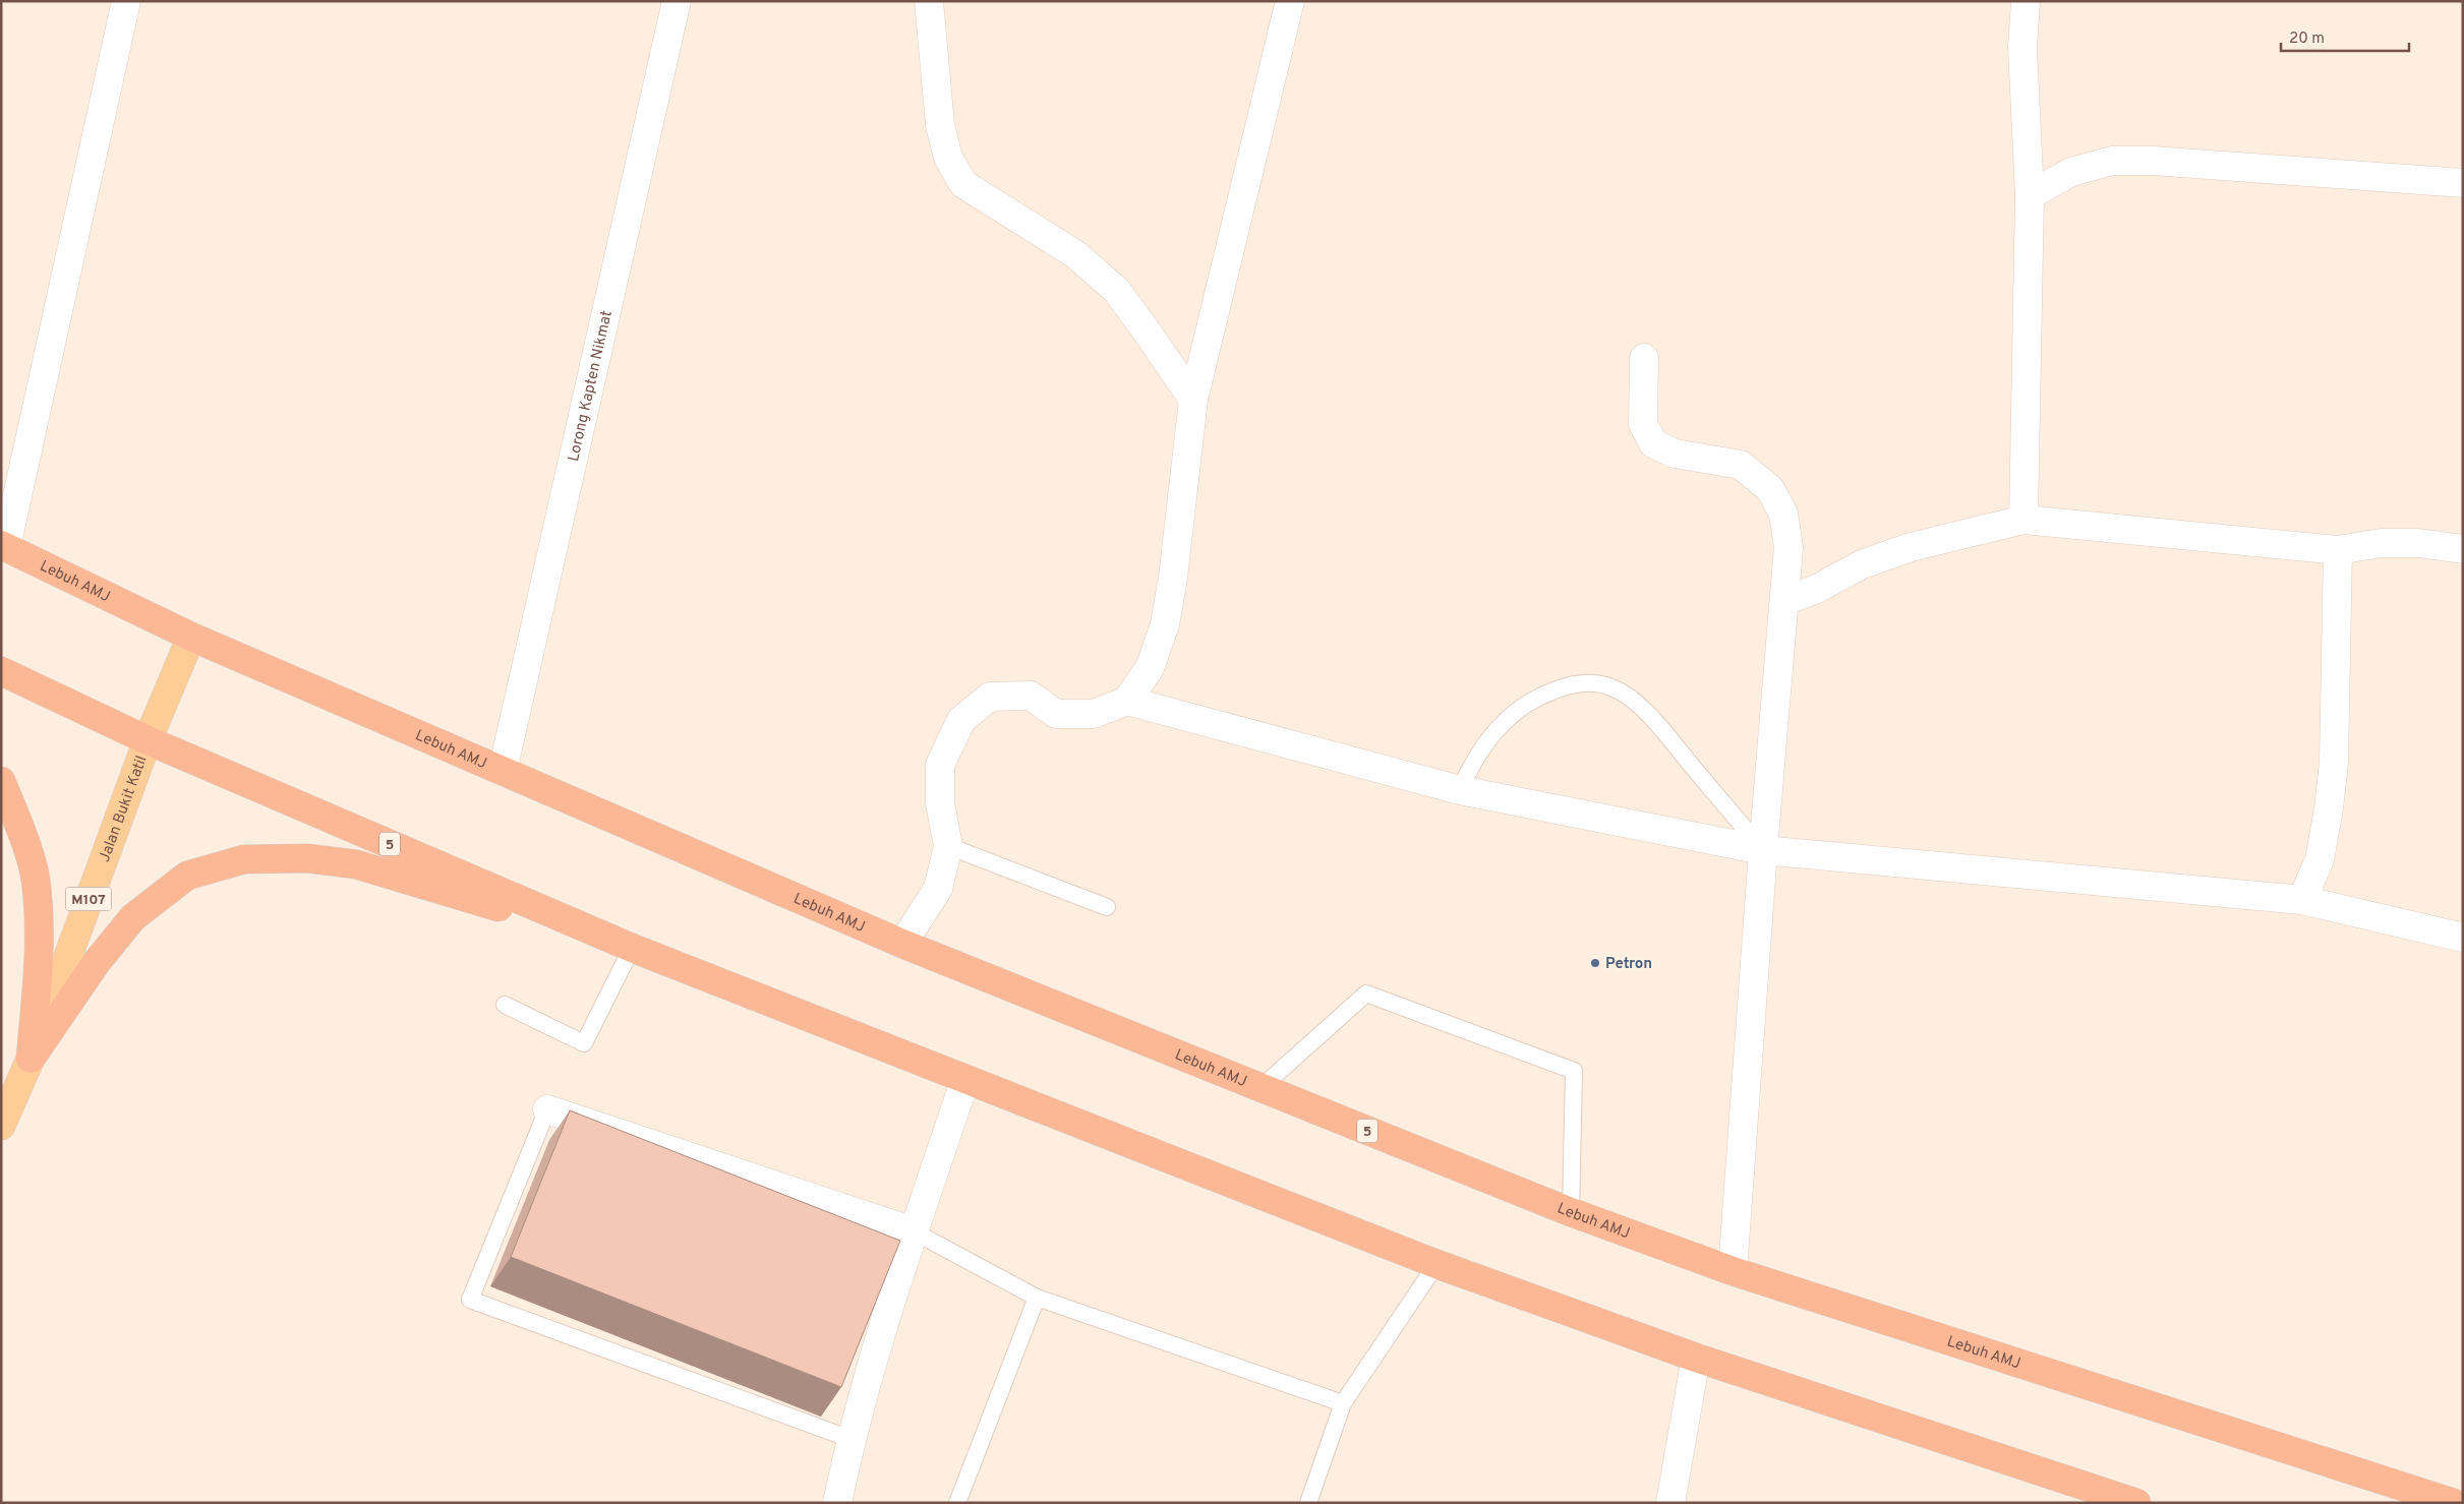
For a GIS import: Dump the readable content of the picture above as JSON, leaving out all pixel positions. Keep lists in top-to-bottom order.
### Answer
{
  "streets": {
    "highway": ["Lebuh AMJ", "5"],
    "main road": ["Jalan Bukit Katil", "M107"],
    "street": ["Lorong Kapten Nikmat"]
  },
  "crossings": [
    ["Lorong Kapten Nikmat", "Lebuh AMJ"],
    ["Lebuh AMJ", "Jalan Bukit Katil"],
    ["Jalan Bukit Katil", "5"]
  ],
  "places": ["Petron"],
  "scale_bar": "20 m"
}
